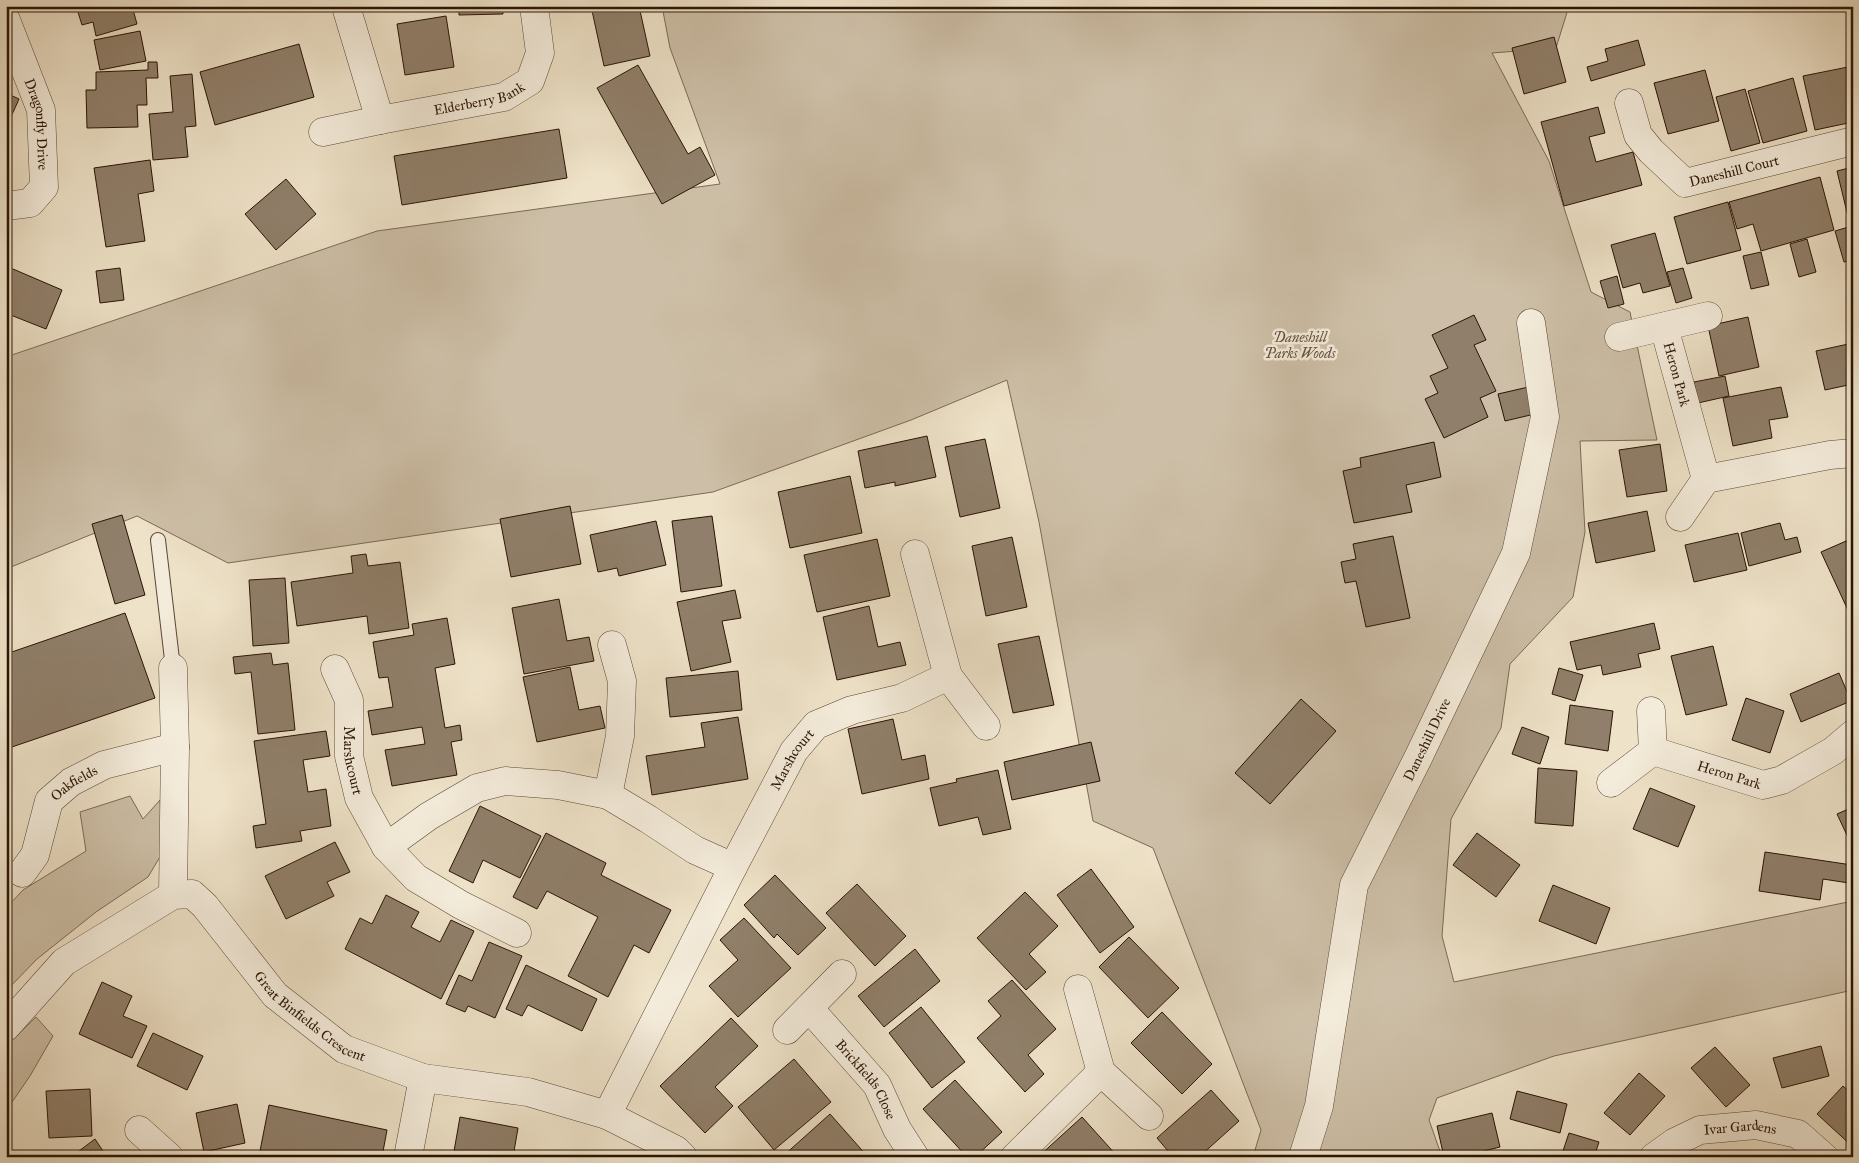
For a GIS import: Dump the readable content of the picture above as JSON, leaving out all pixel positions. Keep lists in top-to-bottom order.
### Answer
{
  "streets": {
    "street": [
      "Elderberry Bank",
      "Dragonfly Drive",
      "Daneshill Court",
      "Heron Park",
      "Daneshill Drive",
      "Marshcourt",
      "Oakfields",
      "Great Binfields Crescent",
      "Brickfields Close",
      "Ivar Gardens"
    ]
  },
  "crossings": [
    ["Marshcourt", "Great Binfields Crescent"]
  ],
  "parks": ["Daneshill Parks Woods"]
}
